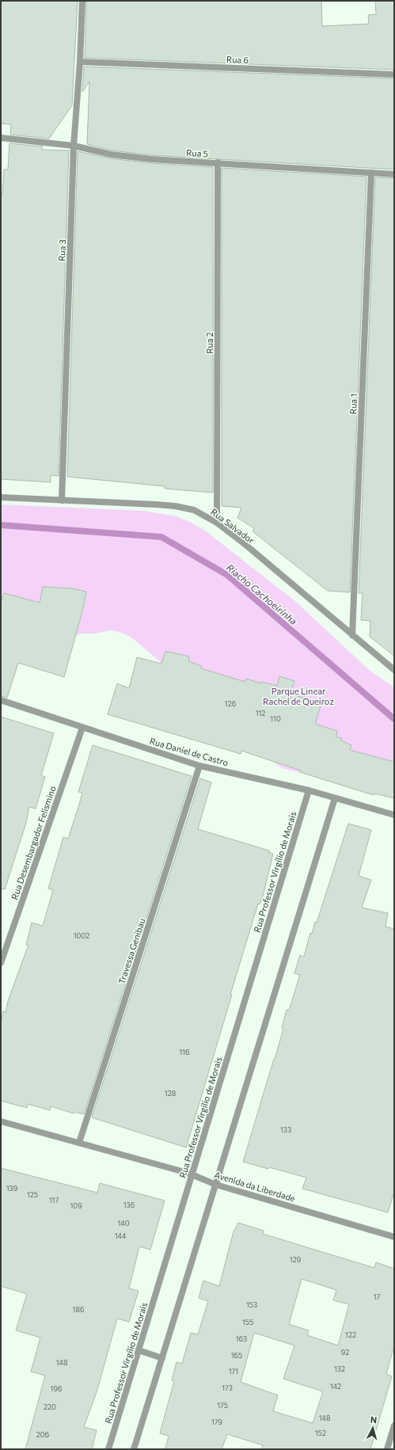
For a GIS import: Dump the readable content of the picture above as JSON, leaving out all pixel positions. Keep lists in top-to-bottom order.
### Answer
{
  "streets": {
    "street": [
      "Rua 6",
      "Rua 5",
      "Rua 3",
      "Rua 2",
      "Rua 1",
      "Rua Salvador",
      "Rua Daniel de Castro",
      "Rua Desembargador Felismino",
      "Rua Professor Virgílio de Morais",
      "Travessa Genibau",
      "Avenida da Liberdade"
    ]
  },
  "crossings": [
    ["Rua 6", "Rua 3"],
    ["Rua 5", "Rua 3"],
    ["Rua 5", "Rua 2"],
    ["Rua 5", "Rua 1"],
    ["Rua 3", "Rua Salvador"],
    ["Rua 2", "Rua Salvador"],
    ["Rua 1", "Rua Salvador"],
    ["Rua Daniel de Castro", "Rua Desembargador Felismino"],
    ["Rua Daniel de Castro", "Rua Professor Virgílio de Morais"],
    ["Rua Daniel de Castro", "Travessa Genibau"],
    ["Rua Professor Virgílio de Morais", "Avenida da Liberdade"],
    ["Travessa Genibau", "Avenida da Liberdade"]
  ],
  "water": ["Riacho Cachoeirinha"],
  "parks": ["Parque Linear Rachel de Queiroz"],
  "house_numbers": [
    "126",
    "112",
    "110",
    "1002",
    "116",
    "128",
    "133",
    "139",
    "125",
    "117",
    "136",
    "109",
    "140",
    "144",
    "129",
    "17",
    "153",
    "186",
    "155",
    "122",
    "163",
    "92",
    "165",
    "148",
    "132",
    "171",
    "142",
    "173",
    "196",
    "175",
    "220",
    "148",
    "179",
    "152",
    "206"
  ],
  "north": "top"
}
